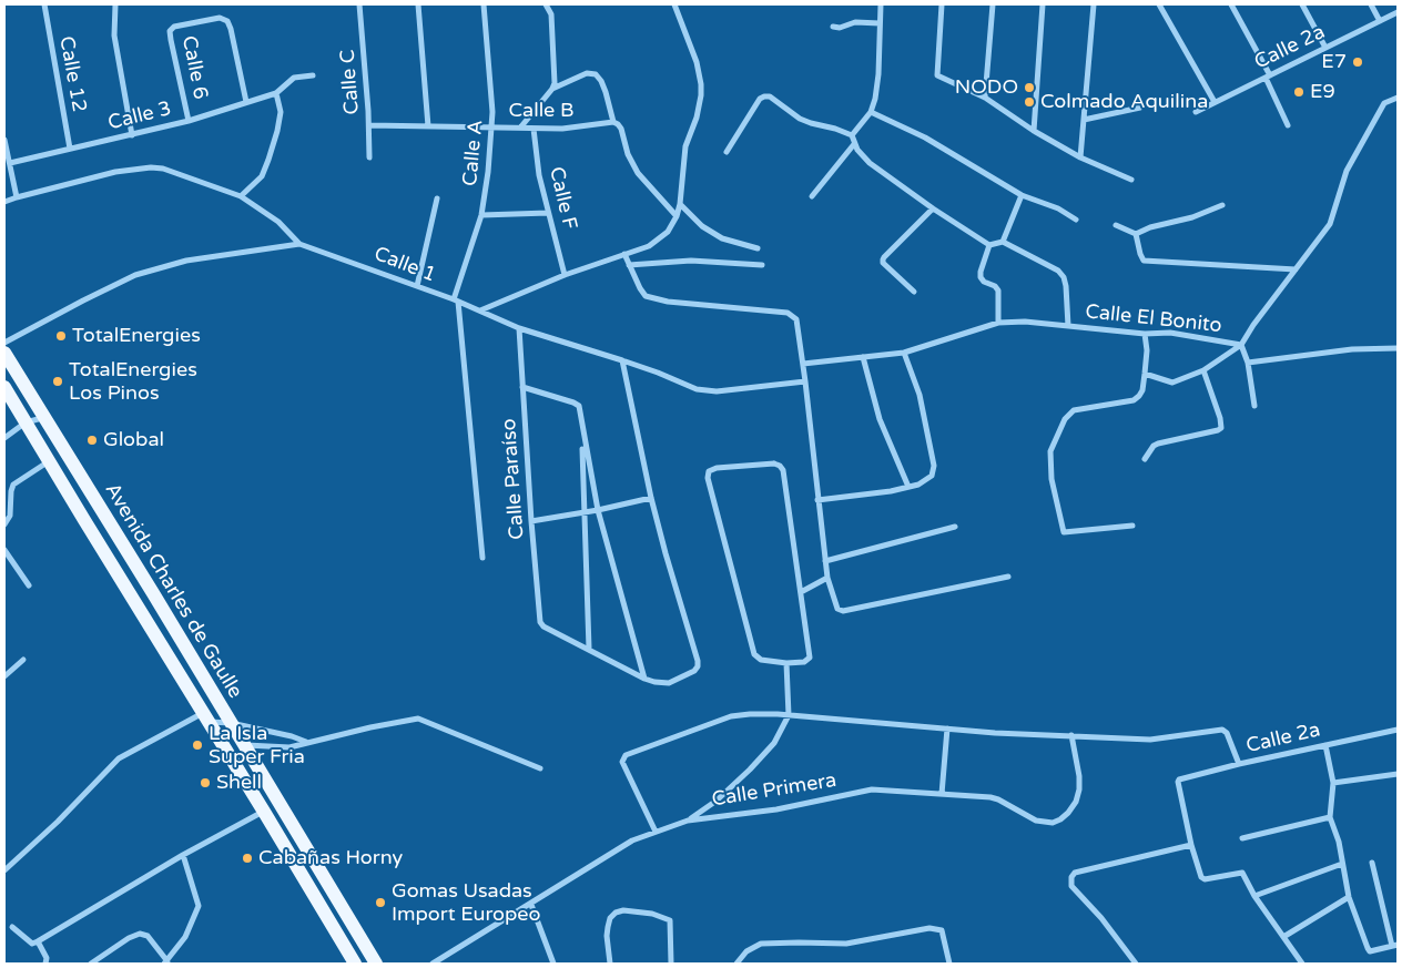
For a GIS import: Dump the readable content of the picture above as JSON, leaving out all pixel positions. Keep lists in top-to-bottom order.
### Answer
{
  "streets": {
    "main road": ["Avenida Charles de Gaulle"],
    "street": [
      "Calle 2a",
      "Calle 6",
      "Calle 12",
      "Calle C",
      "Calle B",
      "Calle 3",
      "Calle A",
      "Calle F",
      "Calle 1",
      "Calle El Bonito",
      "Calle Paraíso",
      "Calle Primera"
    ]
  },
  "crossings": [
    ["Calle 6", "Calle 3"],
    ["Calle 12", "Calle 3"],
    ["Calle C", "Calle B"],
    ["Calle B", "Calle A"],
    ["Calle B", "Calle F"],
    ["Calle A", "Calle 1"],
    ["Calle 1", "Calle Paraíso"]
  ],
  "places": [
    "E7",
    "NODO",
    "E9",
    "Colmado Aquilina",
    "TotalEnergies",
    "TotalEnergies Los Pinos",
    "Global",
    "La Isla Super Fria",
    "Shell",
    "Cabañas Horny",
    "Gomas Usadas Import Europeo"
  ]
}
